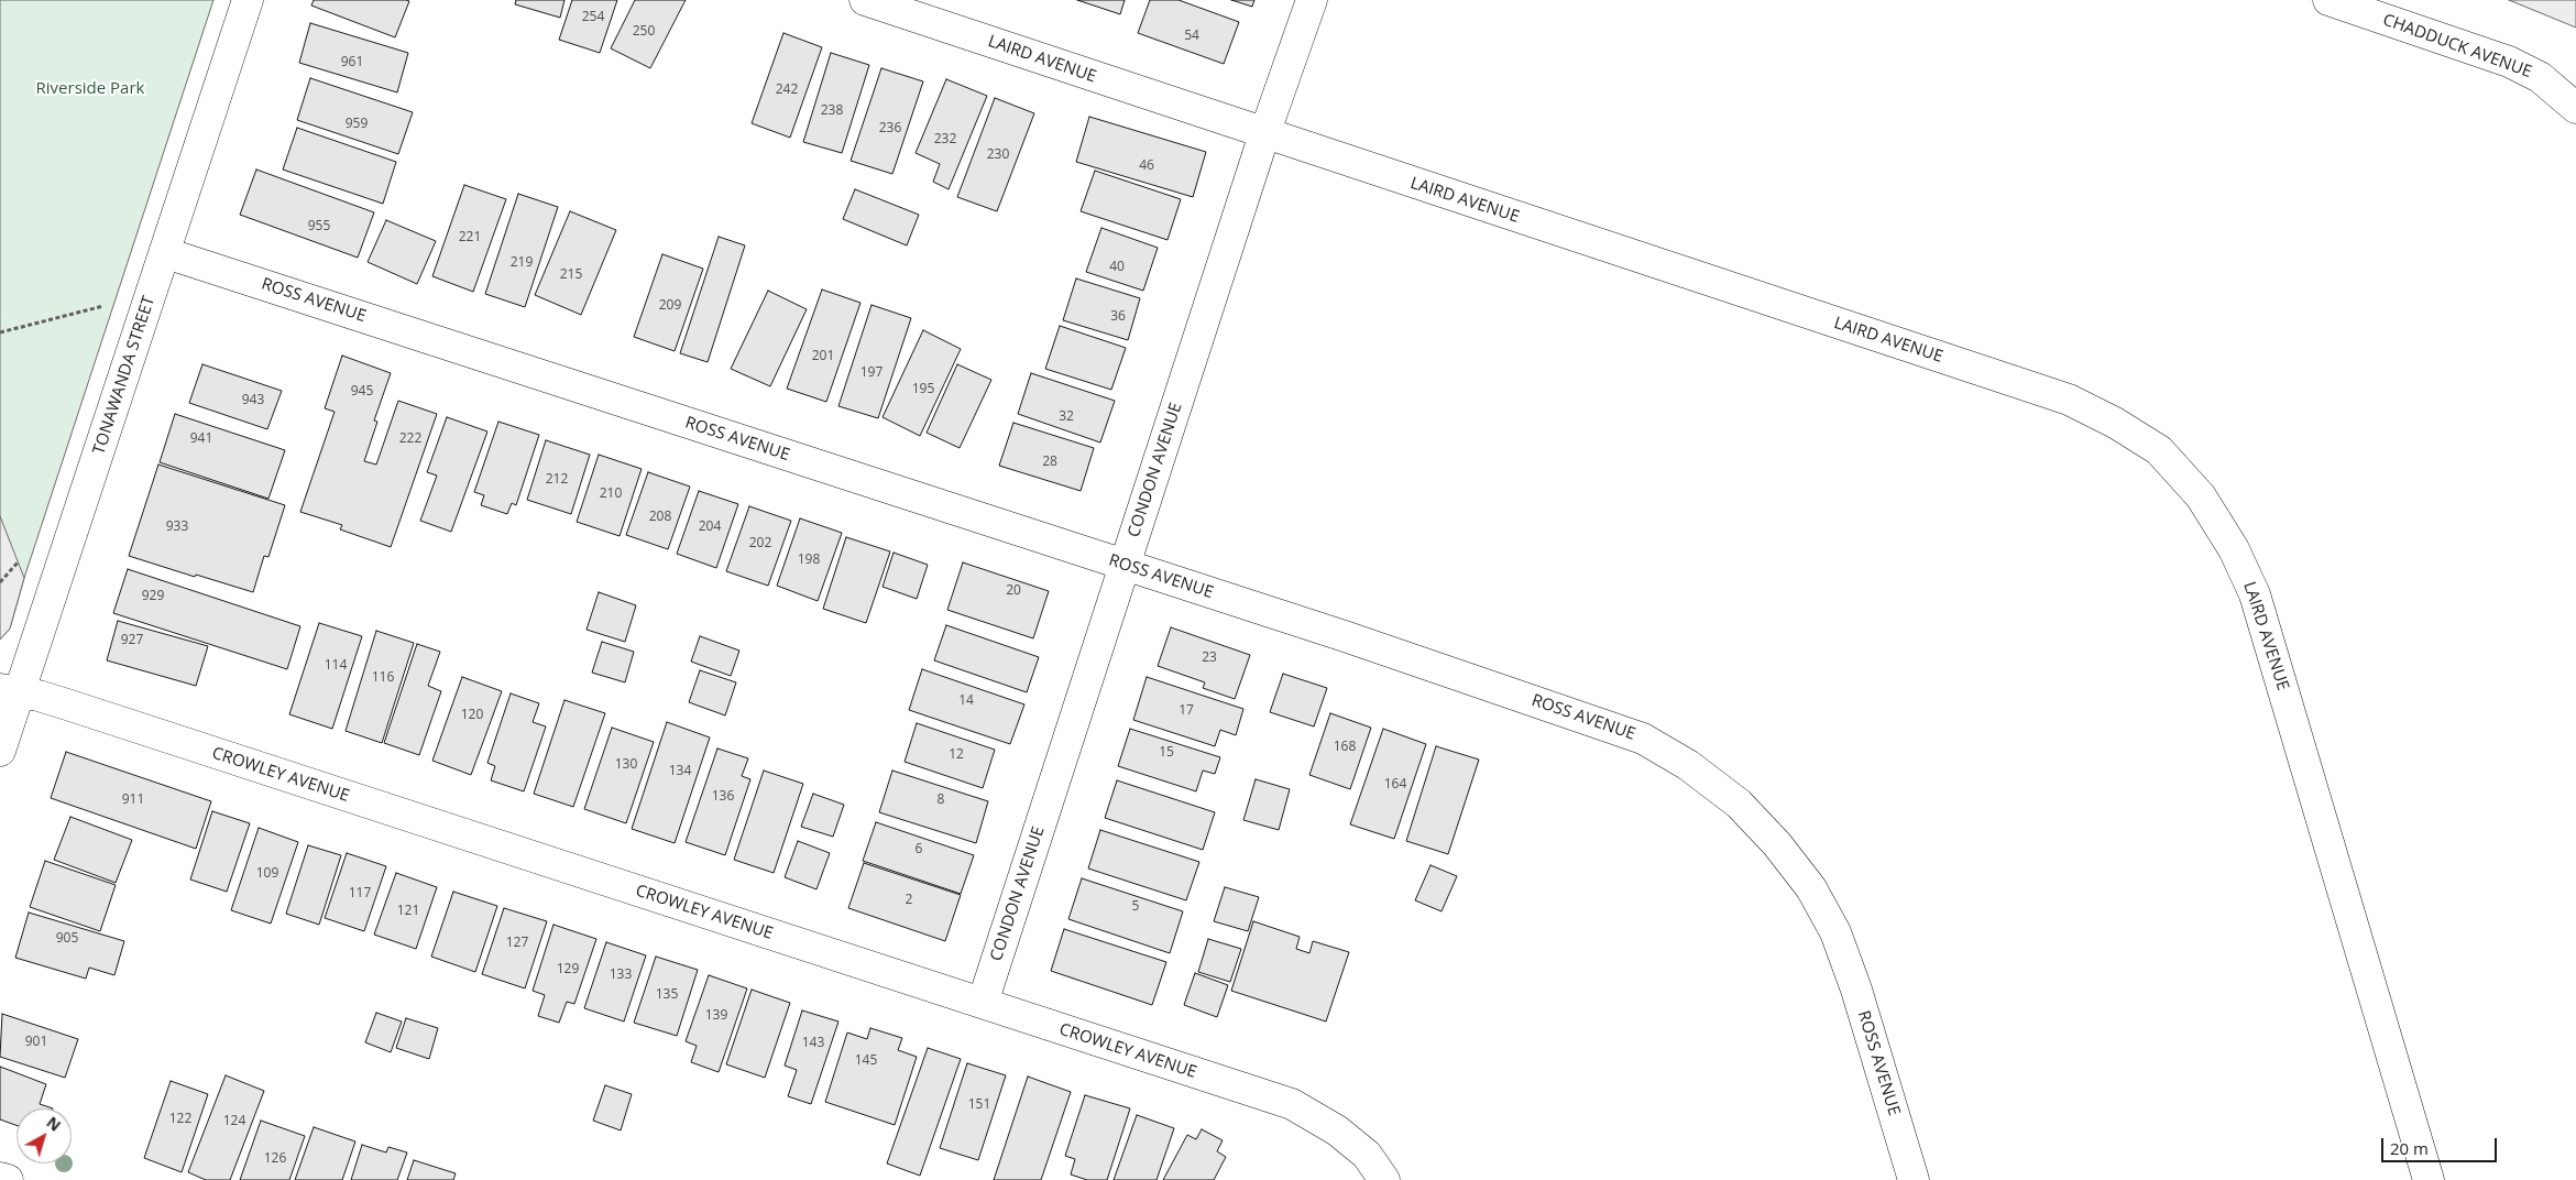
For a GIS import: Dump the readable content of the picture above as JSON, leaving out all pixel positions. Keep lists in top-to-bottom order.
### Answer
{
  "streets": {
    "street": [
      "CHADDUCK AVENUE",
      "LAIRD AVENUE",
      "ROSS AVENUE",
      "TONAWANDA STREET",
      "CONDON AVENUE",
      "CROWLEY AVENUE"
    ]
  },
  "crossings": [
    ["LAIRD AVENUE", "CONDON AVENUE"],
    ["ROSS AVENUE", "TONAWANDA STREET"],
    ["ROSS AVENUE", "CONDON AVENUE"],
    ["TONAWANDA STREET", "CROWLEY AVENUE"],
    ["CONDON AVENUE", "CROWLEY AVENUE"]
  ],
  "parks": ["Riverside Park"],
  "house_numbers": [
    "254",
    "250",
    "54",
    "961",
    "242",
    "238",
    "959",
    "236",
    "232",
    "230",
    "46",
    "955",
    "221",
    "219",
    "40",
    "215",
    "209",
    "36",
    "201",
    "197",
    "195",
    "945",
    "943",
    "32",
    "941",
    "222",
    "28",
    "212",
    "210",
    "208",
    "933",
    "204",
    "202",
    "198",
    "20",
    "929",
    "927",
    "23",
    "114",
    "116",
    "14",
    "17",
    "120",
    "168",
    "15",
    "12",
    "130",
    "134",
    "164",
    "136",
    "911",
    "8",
    "6",
    "109",
    "117",
    "2",
    "5",
    "121",
    "905",
    "127",
    "129",
    "133",
    "135",
    "139",
    "901",
    "143",
    "145",
    "151",
    "122",
    "124",
    "126"
  ],
  "scale_bar": "20 m",
  "north": "top right"
}
